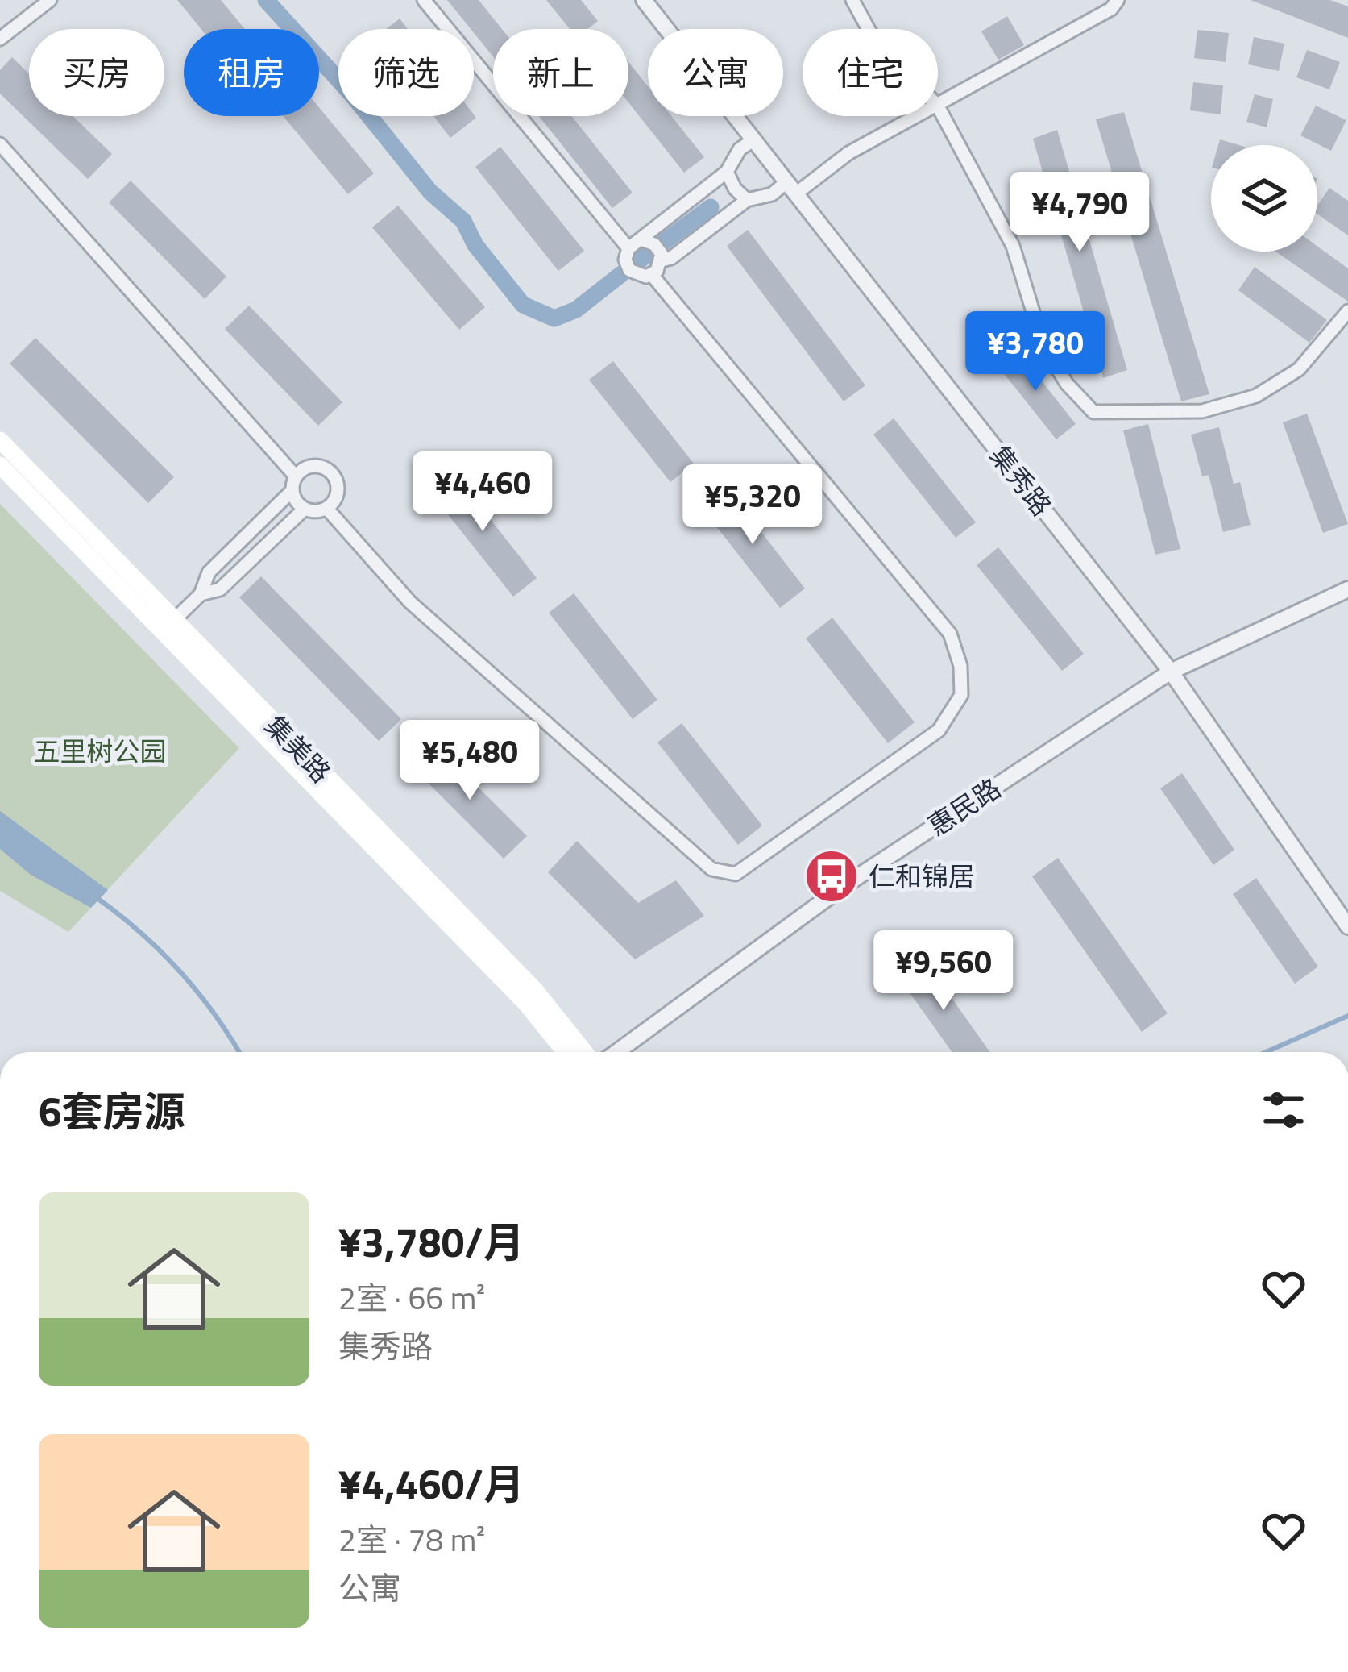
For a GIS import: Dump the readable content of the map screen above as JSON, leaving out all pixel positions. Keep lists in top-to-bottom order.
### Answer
{
  "streets": {
    "main road": ["集美路"],
    "street": ["集秀路", "惠民路"]
  },
  "crossings": [
    ["集秀路", "惠民路"]
  ],
  "parks": ["五里树公园"],
  "places": {
    "bus stop": ["仁和锦居"]
  },
  "page": {
    "chip": [
      "买房",
      "租房",
      "筛选",
      "新上",
      "公寓",
      "住宅"
    ],
    "price": [
      "¥4,790",
      "¥3,780",
      "¥4,460",
      "¥5,320",
      "¥5,480",
      "¥9,560"
    ],
    "heading": "6套房源",
    "list": [
      {
        "name": "¥3,780/月",
        "note": "2室 · 66 m² · 集秀路"
      },
      {
        "name": "¥4,460/月",
        "note": "2室 · 78 m² · 公寓"
      }
    ]
  }
}
